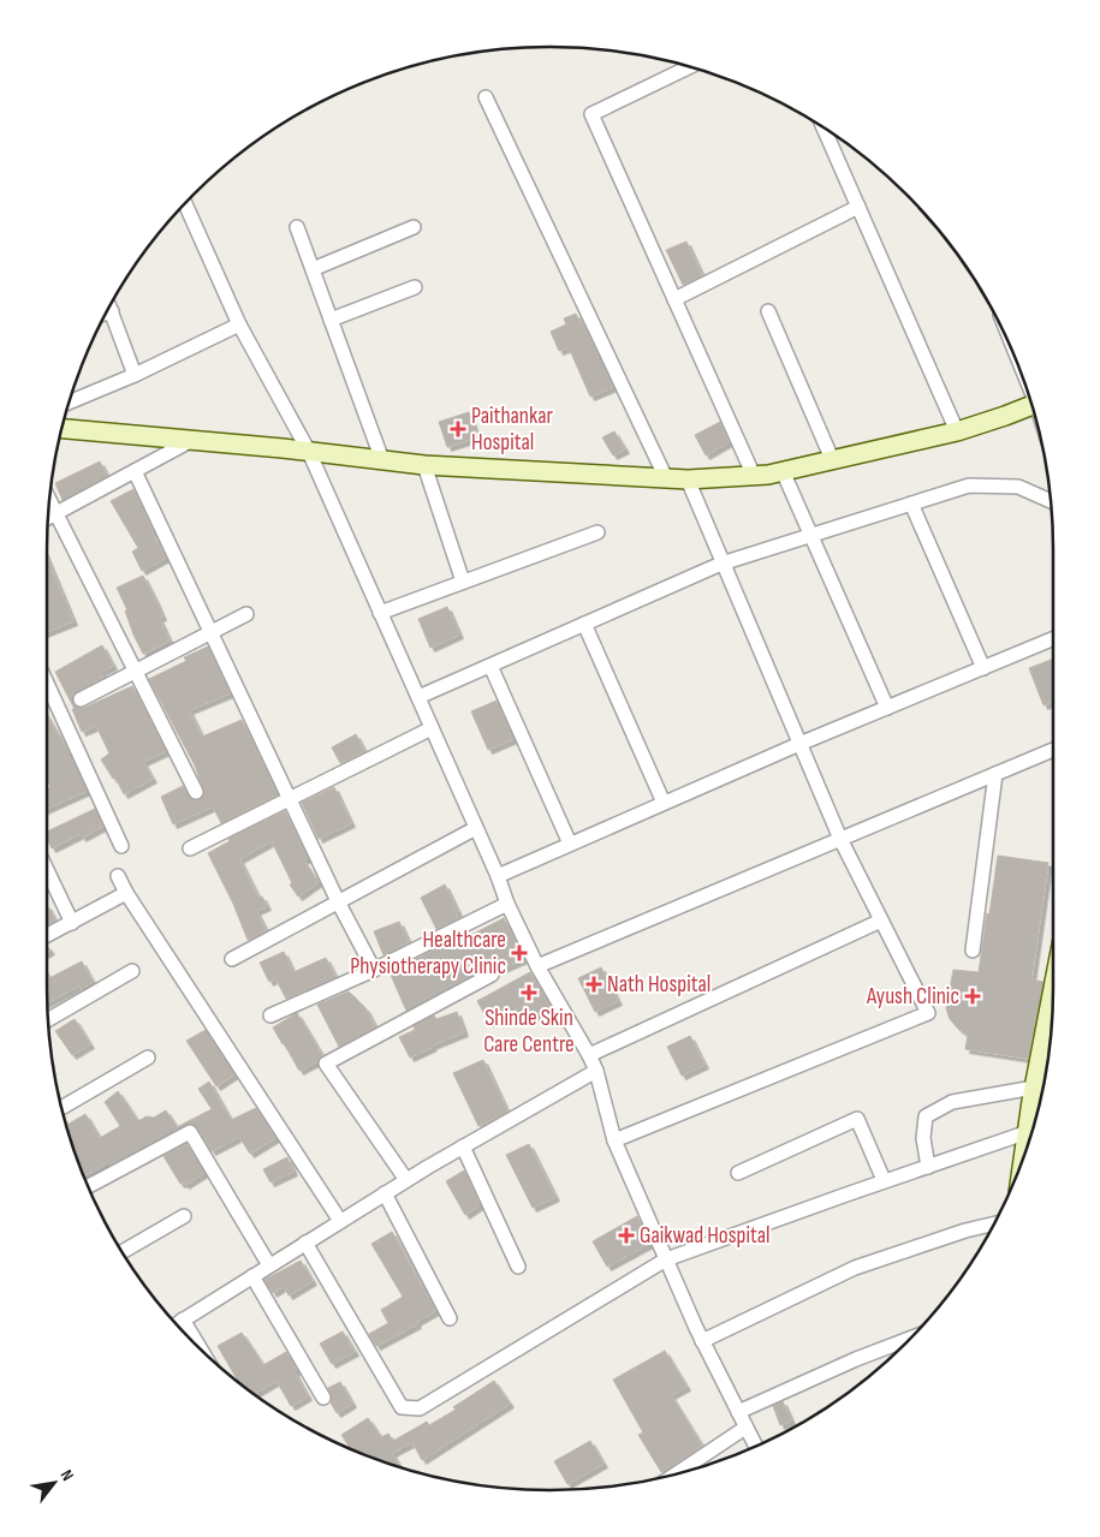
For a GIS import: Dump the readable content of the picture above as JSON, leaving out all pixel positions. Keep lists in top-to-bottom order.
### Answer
{
  "places": {
    "health": [
      "Paithankar Hospital",
      "Healthcare Physiotherapy Clinic",
      "Nath Hospital",
      "Shinde Skin Care Centre",
      "Ayush Clinic",
      "Gaikwad Hospital"
    ]
  },
  "north": "top right"
}
